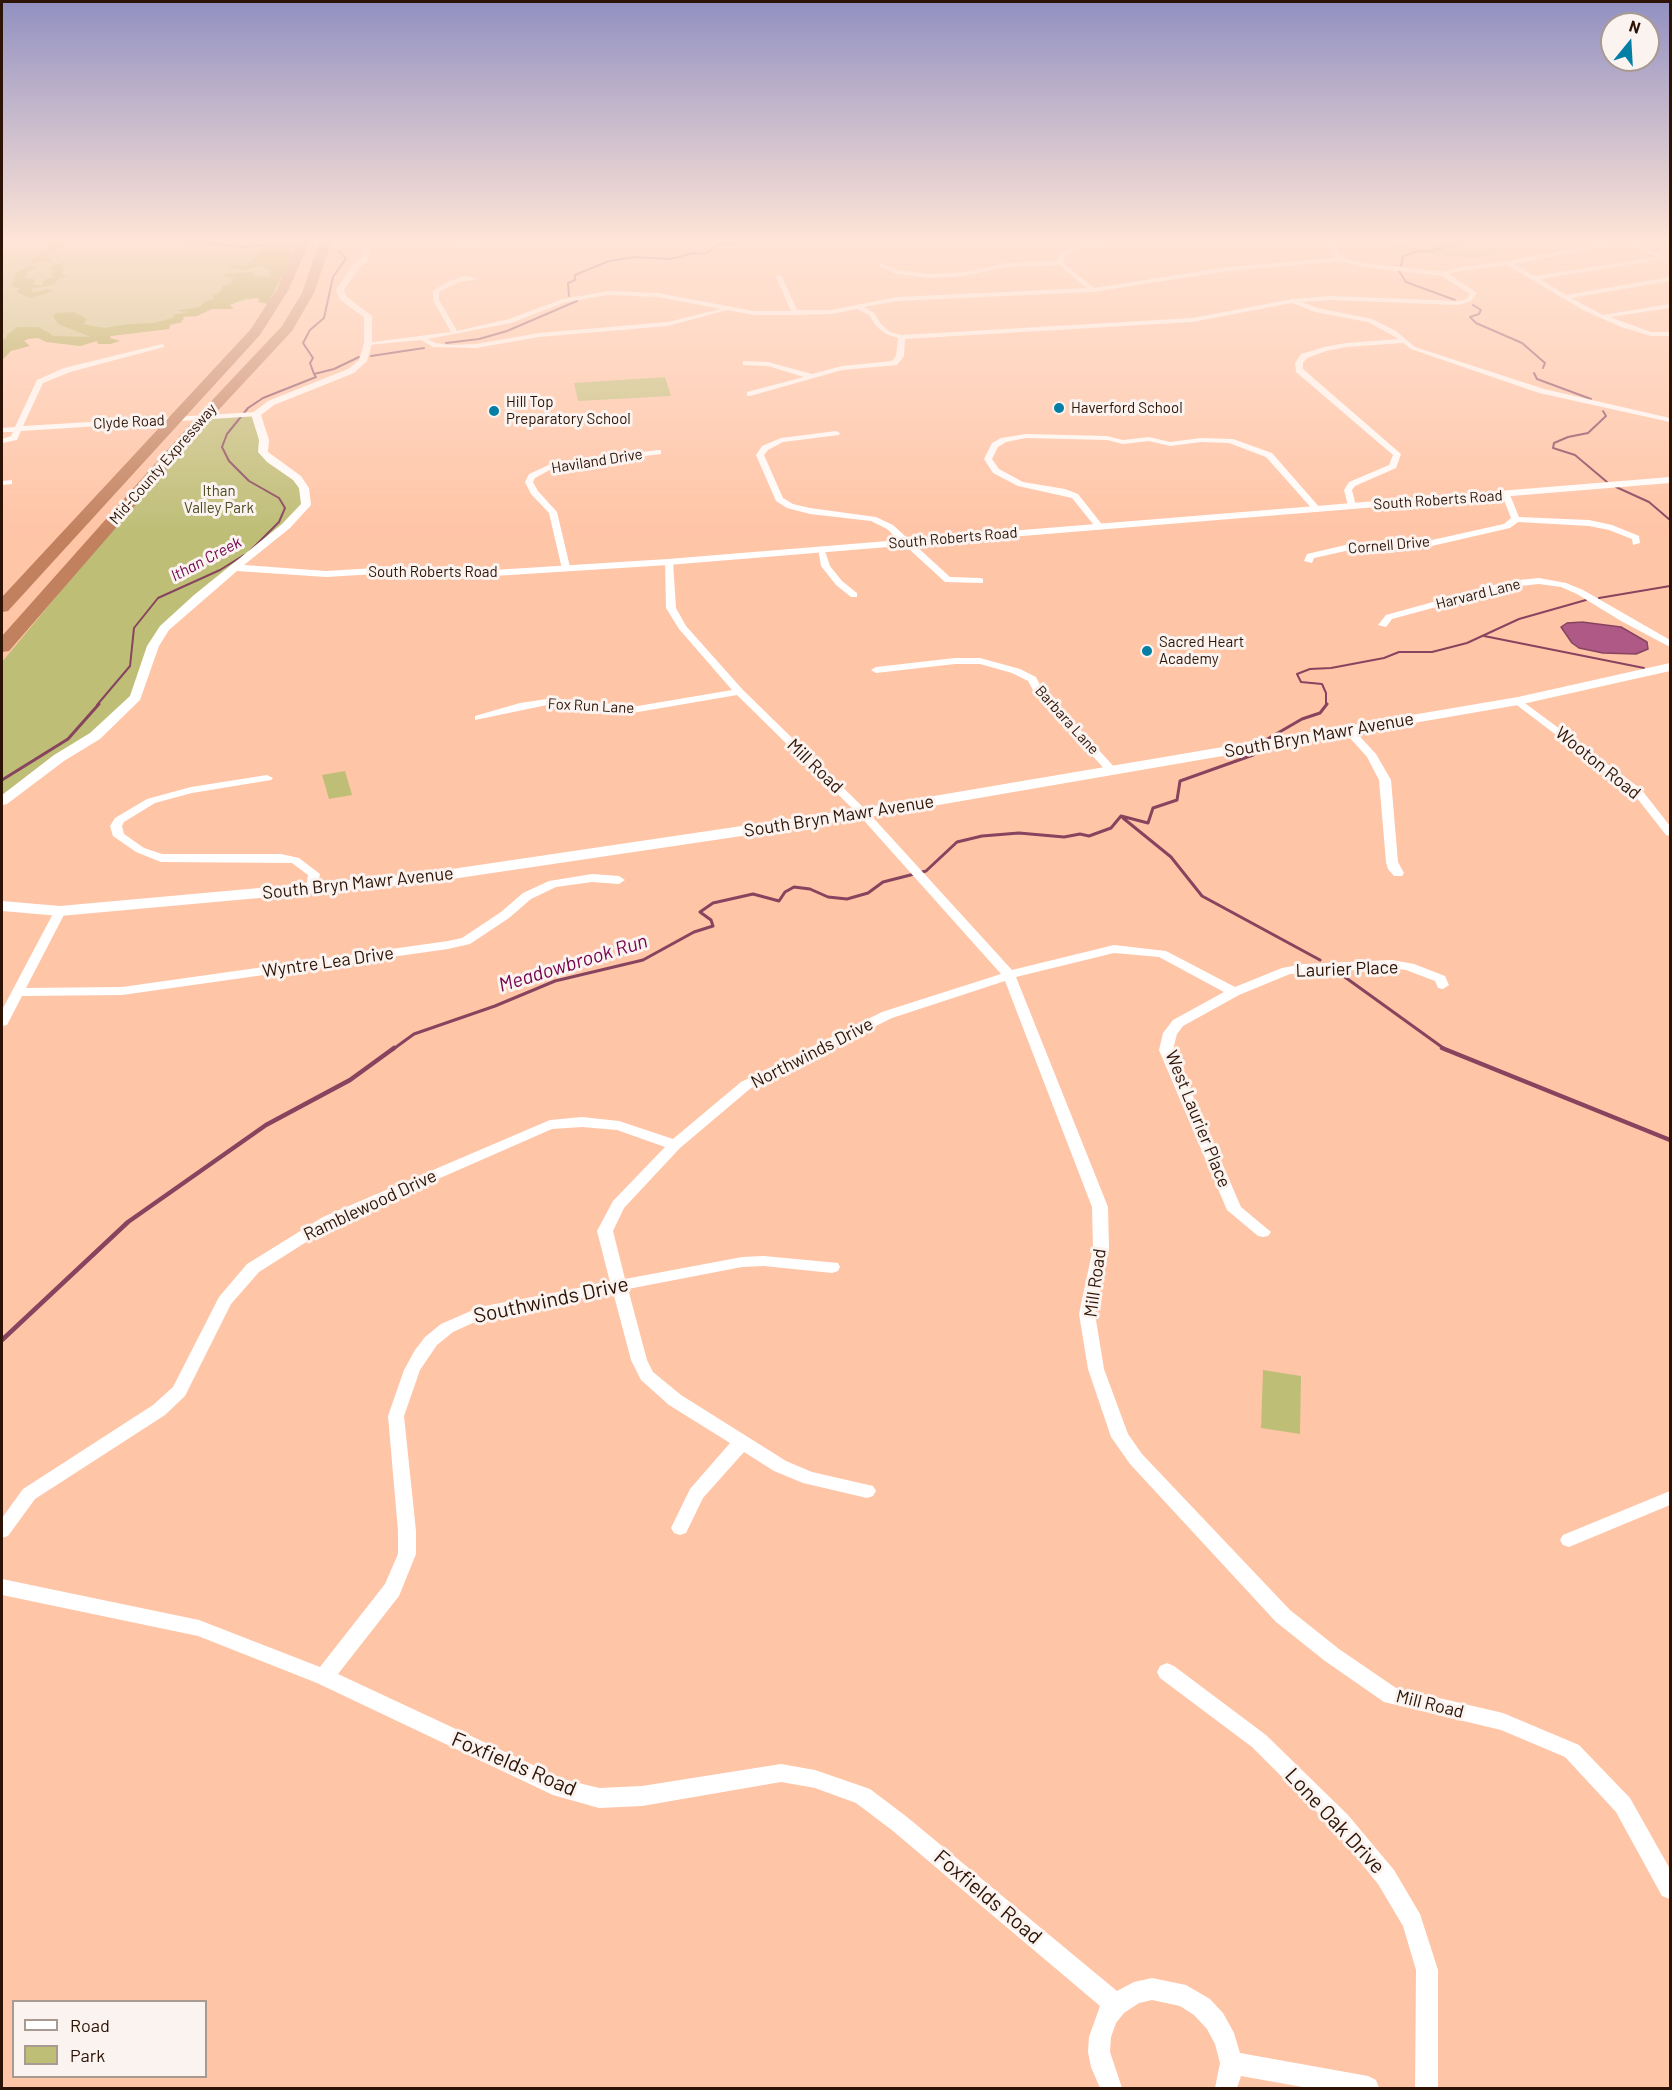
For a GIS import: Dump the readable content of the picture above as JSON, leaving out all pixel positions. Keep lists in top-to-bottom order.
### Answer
{
  "streets": {
    "highway": ["Mid-County Expressway"],
    "main road": ["South Bryn Mawr Avenue"],
    "street": [
      "Clyde Road",
      "Haviland Drive",
      "South Roberts Road",
      "Cornell Drive",
      "Harvard Lane",
      "Fox Run Lane",
      "Barbara Lane",
      "Wooton Road",
      "Mill Road",
      "Wyntre Lea Drive",
      "Laurier Place",
      "Northwinds Drive",
      "West Laurier Place",
      "Ramblewood Drive",
      "Southwinds Drive",
      "Foxfields Road",
      "Lone Oak Drive"
    ]
  },
  "crossings": [
    ["Haviland Drive", "South Roberts Road"],
    ["South Roberts Road", "Mill Road"],
    ["Fox Run Lane", "Mill Road"],
    ["Barbara Lane", "South Bryn Mawr Avenue"],
    ["South Bryn Mawr Avenue", "Wooton Road"],
    ["South Bryn Mawr Avenue", "Mill Road"],
    ["Mill Road", "Northwinds Drive"],
    ["Laurier Place", "West Laurier Place"],
    ["Northwinds Drive", "Ramblewood Drive"],
    ["Northwinds Drive", "Southwinds Drive"],
    ["Southwinds Drive", "Foxfields Road"]
  ],
  "water": ["Ithan Creek", "Meadowbrook Run"],
  "parks": ["Ithan Valley Park"],
  "places": ["Haverford School", "Hill Top Preparatory School", "Sacred Heart Academy"],
  "legend": ["Road", "Park"],
  "north": "top"
}
